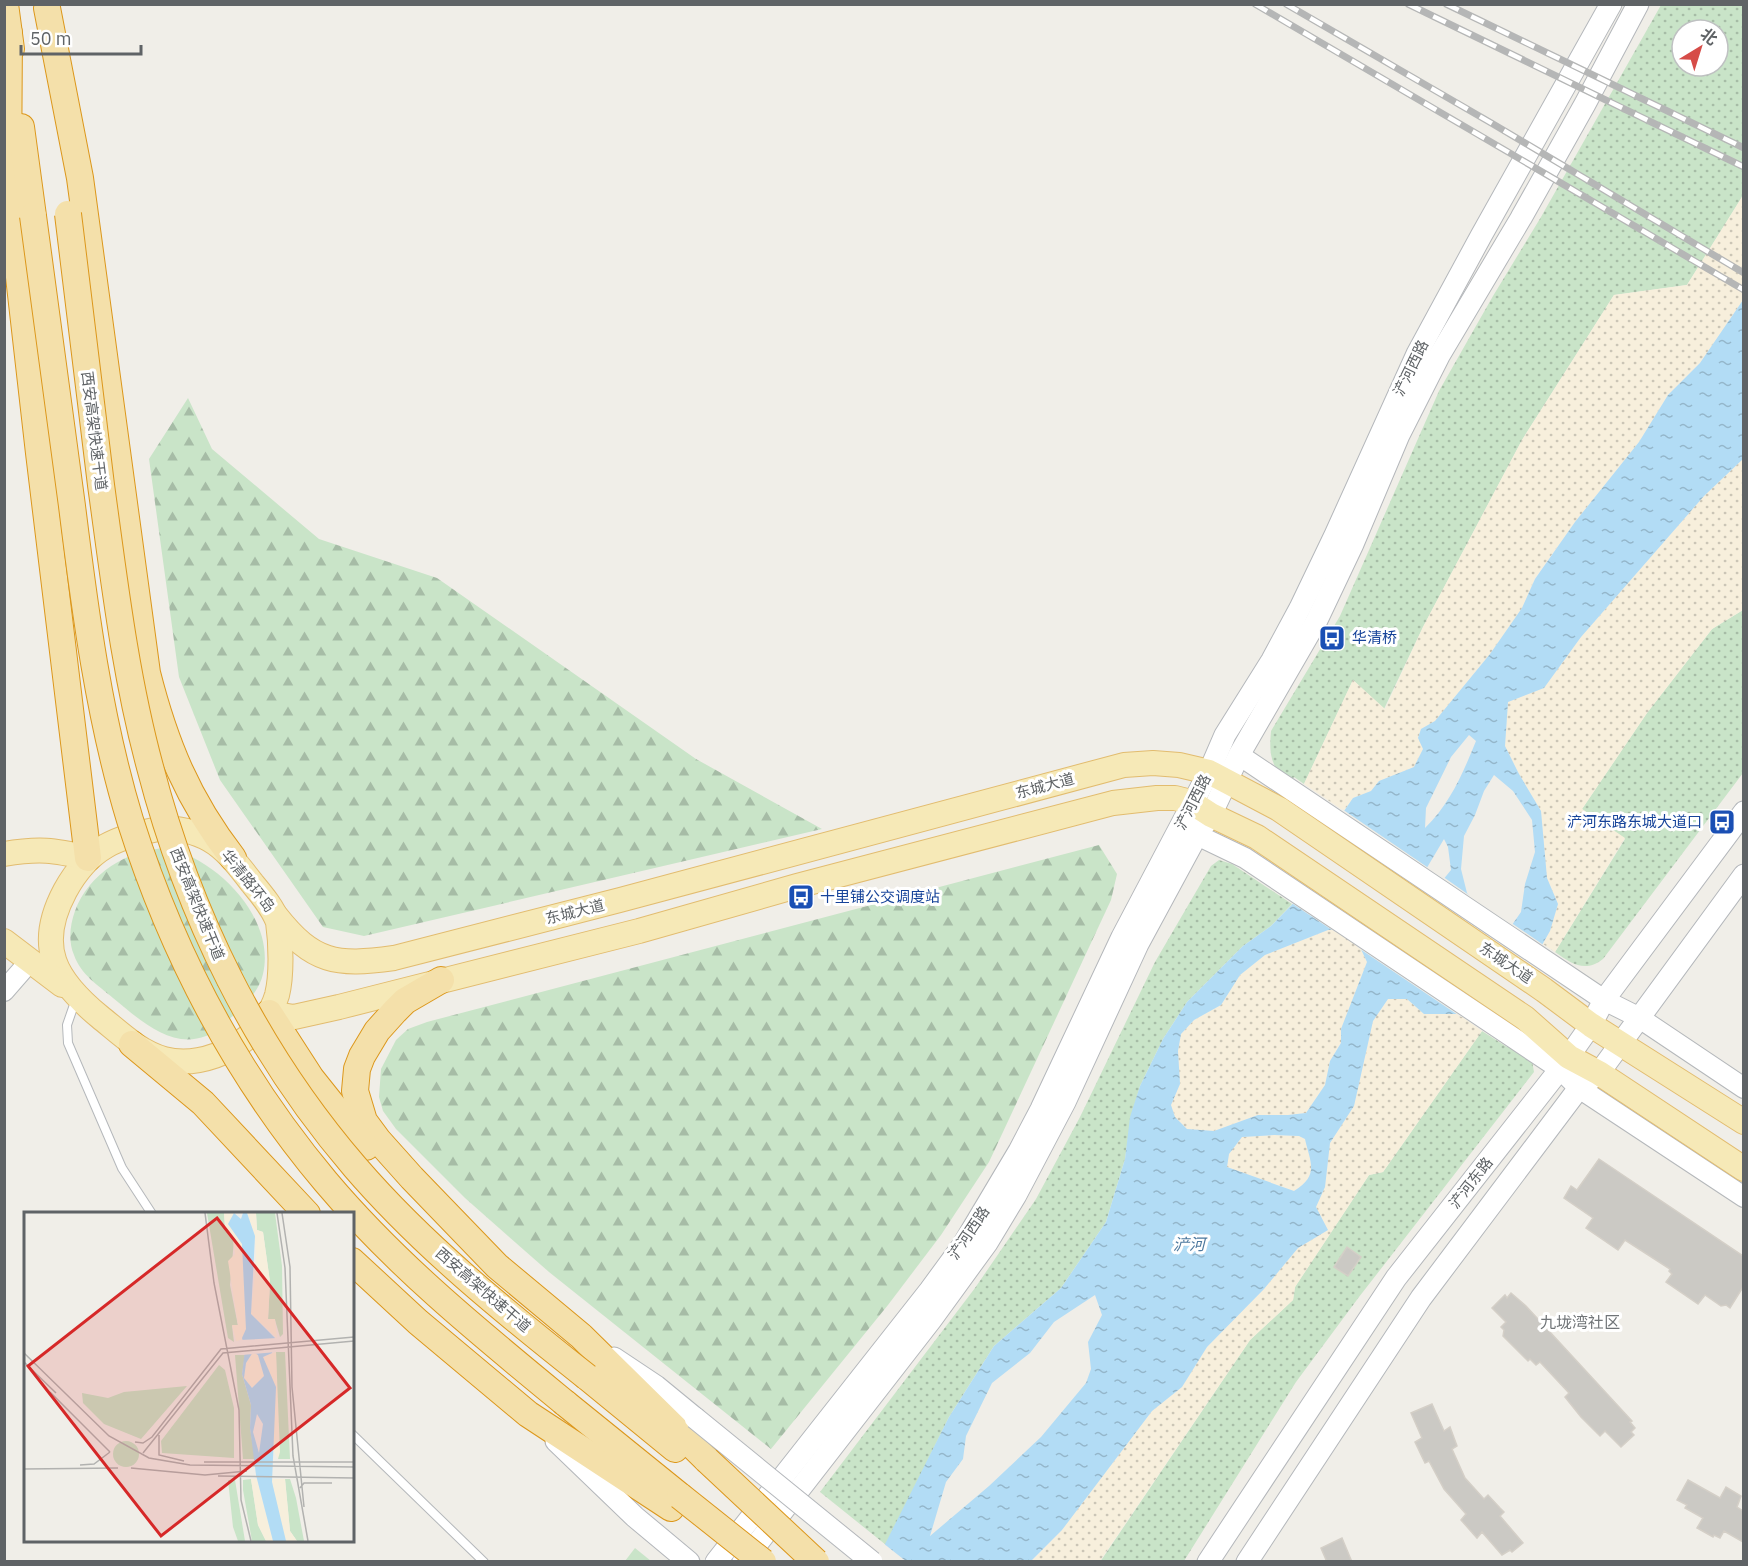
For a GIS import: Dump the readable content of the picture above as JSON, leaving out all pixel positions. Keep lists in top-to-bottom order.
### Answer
{
  "streets": {
    "highway": ["西安高架快速干道"],
    "main road": [
      "浐河西路",
      "东城大道",
      "华清路环岛",
      "浐河东路"
    ]
  },
  "crossings": [
    ["浐河西路", "东城大道"],
    ["东城大道", "华清路环岛"],
    ["东城大道", "浐河东路"]
  ],
  "districts": ["九垅湾社区"],
  "water": ["浐河"],
  "places": {
    "bus stop": ["华清桥", "浐河东路东城大道口", "十里铺公交调度站"]
  },
  "scale_bar": "50 m",
  "north": "top right"
}
